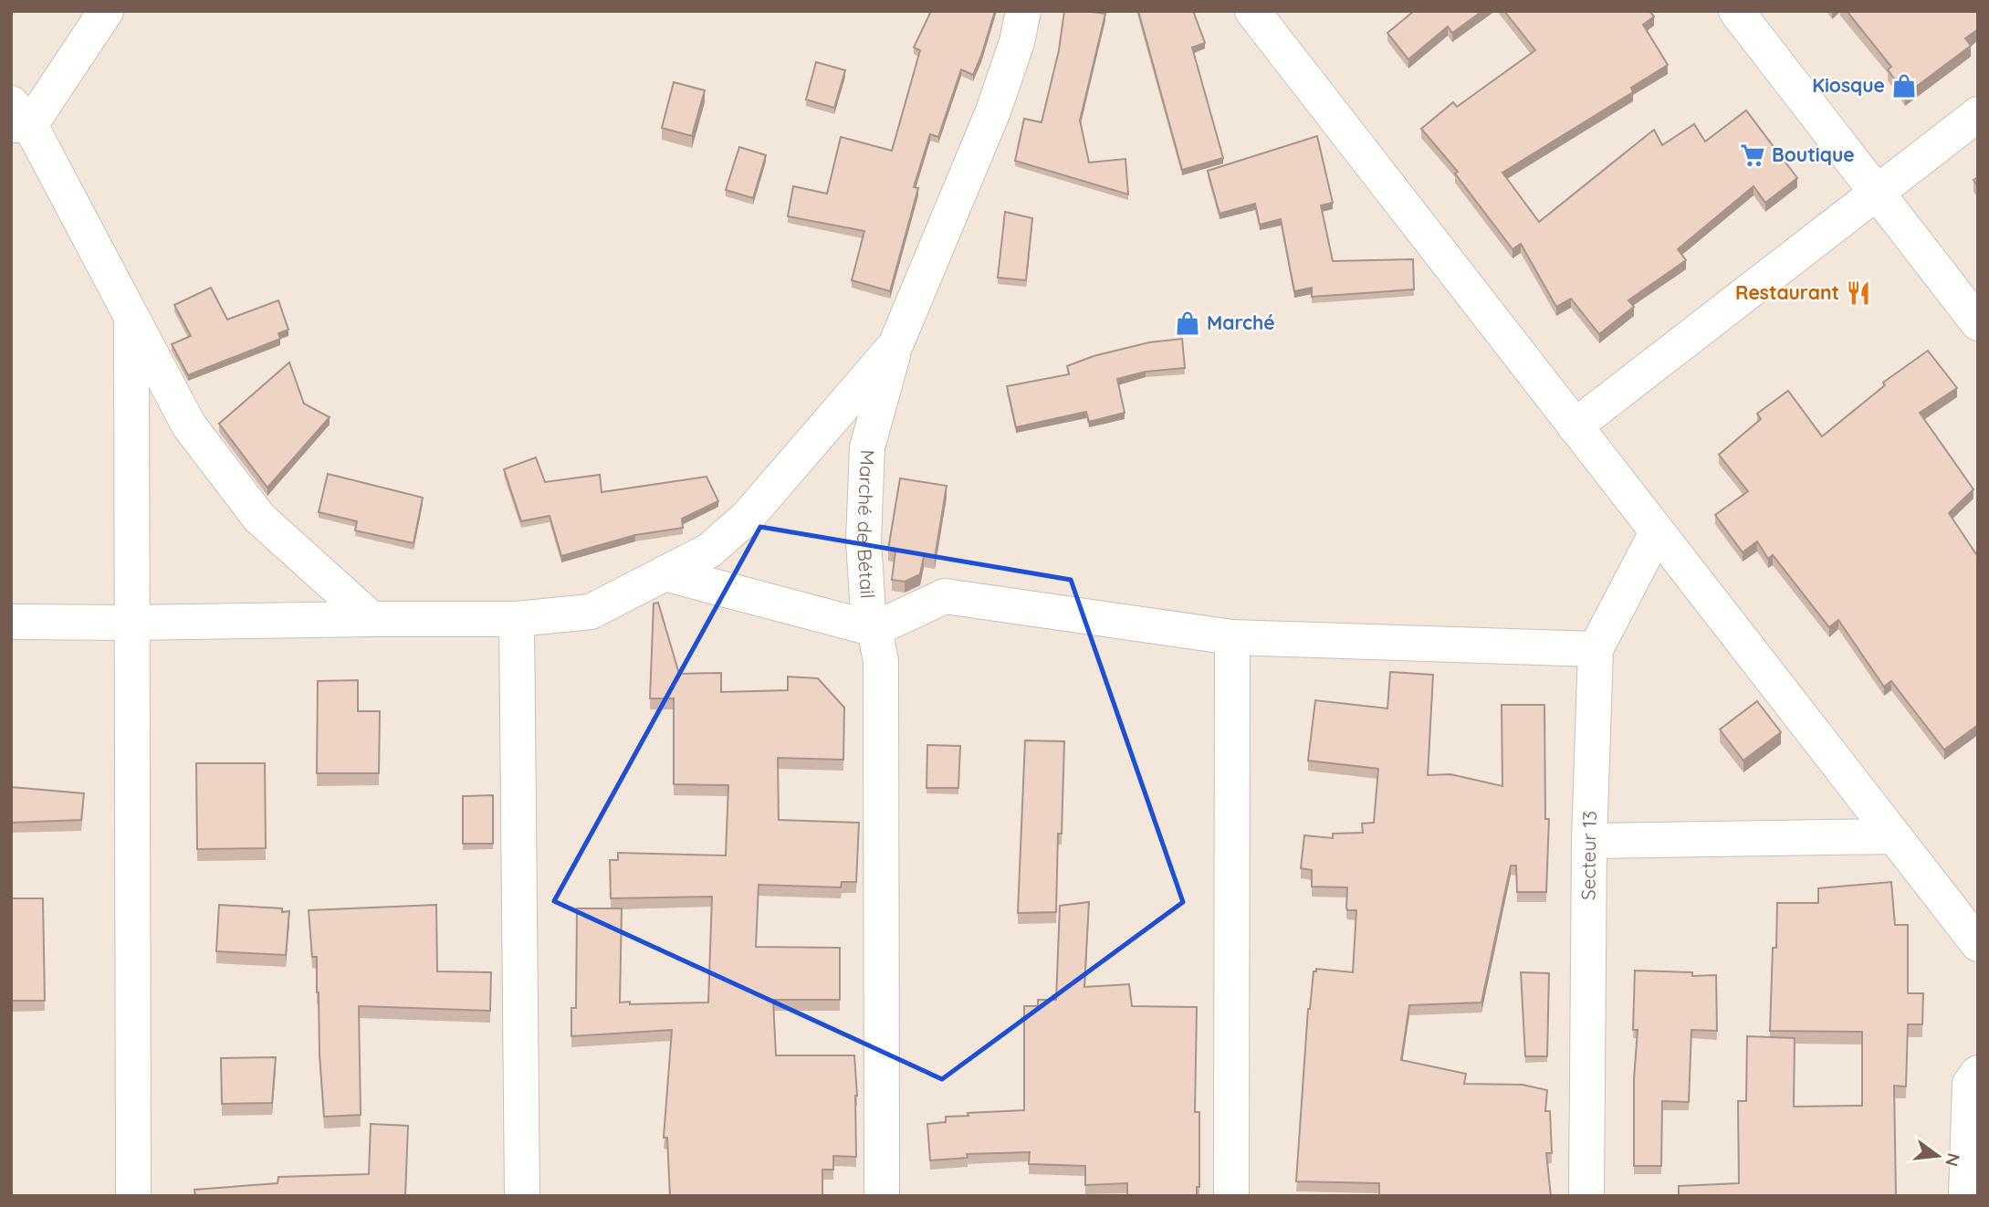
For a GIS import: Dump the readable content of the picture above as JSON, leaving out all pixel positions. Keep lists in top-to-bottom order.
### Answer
{
  "streets": {
    "street": ["Marché de Bétail", "Secteur 13"]
  },
  "places": {
    "shop": ["Kiosque", "Marché"],
    "supermarket": ["Boutique"],
    "restaurant": ["Restaurant"]
  },
  "north": "right"
}
